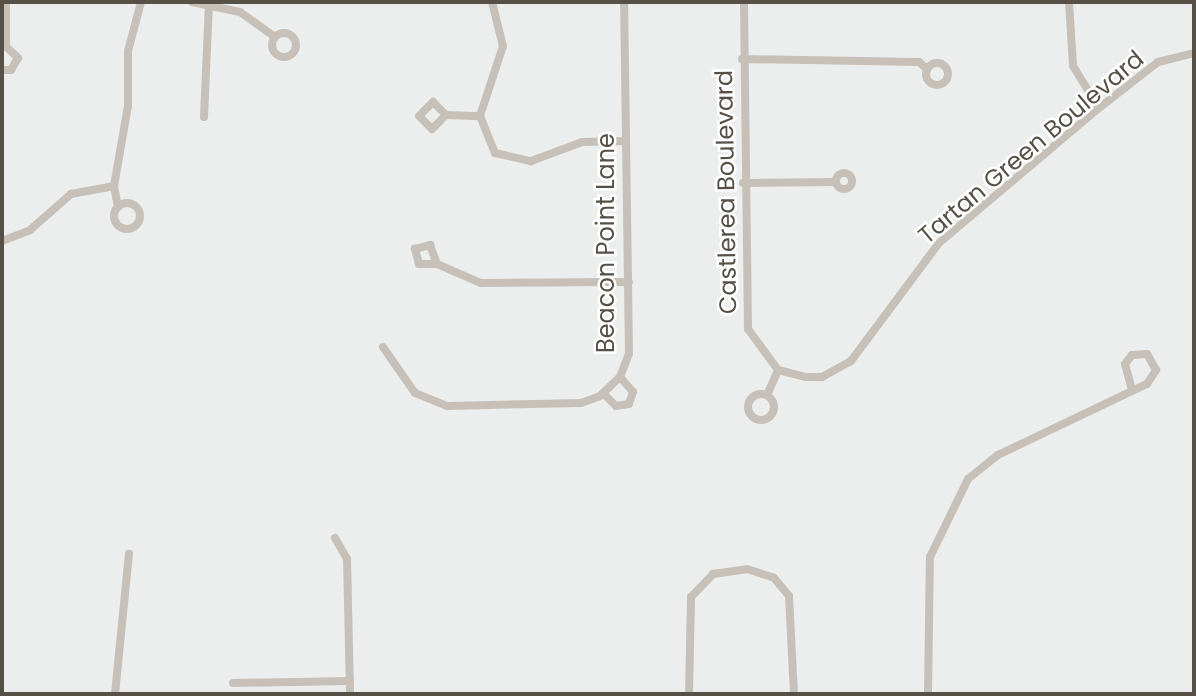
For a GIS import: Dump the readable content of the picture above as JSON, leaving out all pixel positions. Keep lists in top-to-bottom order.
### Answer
{
  "streets": {
    "street": ["Tartan Green Boulevard", "Castlerea Boulevard", "Beacon Point Lane"]
  },
  "crossings": [
    ["Tartan Green Boulevard", "Castlerea Boulevard"]
  ]
}
